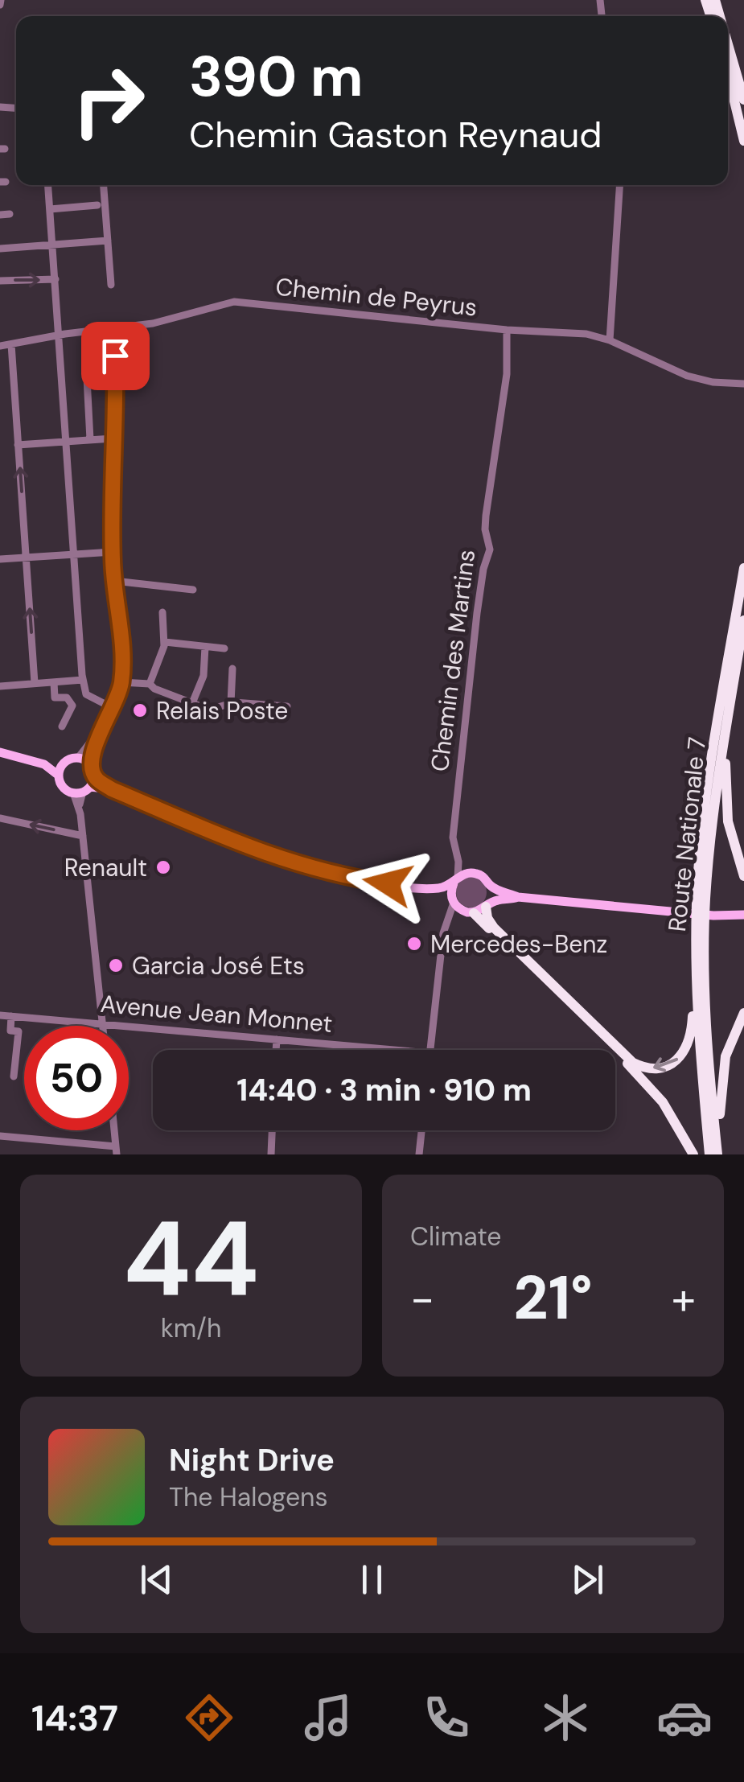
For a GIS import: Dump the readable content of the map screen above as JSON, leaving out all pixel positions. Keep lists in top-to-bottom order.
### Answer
{
  "streets": {
    "highway": ["Route Nationale 7"],
    "street": ["Chemin de Peyrus", "Chemin des Martins", "Avenue Jean Monnet"]
  },
  "crossings": [
    ["Chemin de Peyrus", "Chemin des Martins"]
  ],
  "places": [
    "Relais Poste",
    "Renault",
    "Mercedes-Benz",
    "Garcia José Ets"
  ],
  "page": {
    "turn": ["390 m", "Chemin Gaston Reynaud"],
    "limit": "50",
    "trip": "14:40 · 3 min · 910 m",
    "tile": [
      ["44", "km/h"],
      "Climate"
    ],
    "heat": ["−", "21°", "+"],
    "song": ["Night Drive", "The Halogens"],
    "tabs": "14:37"
  }
}
